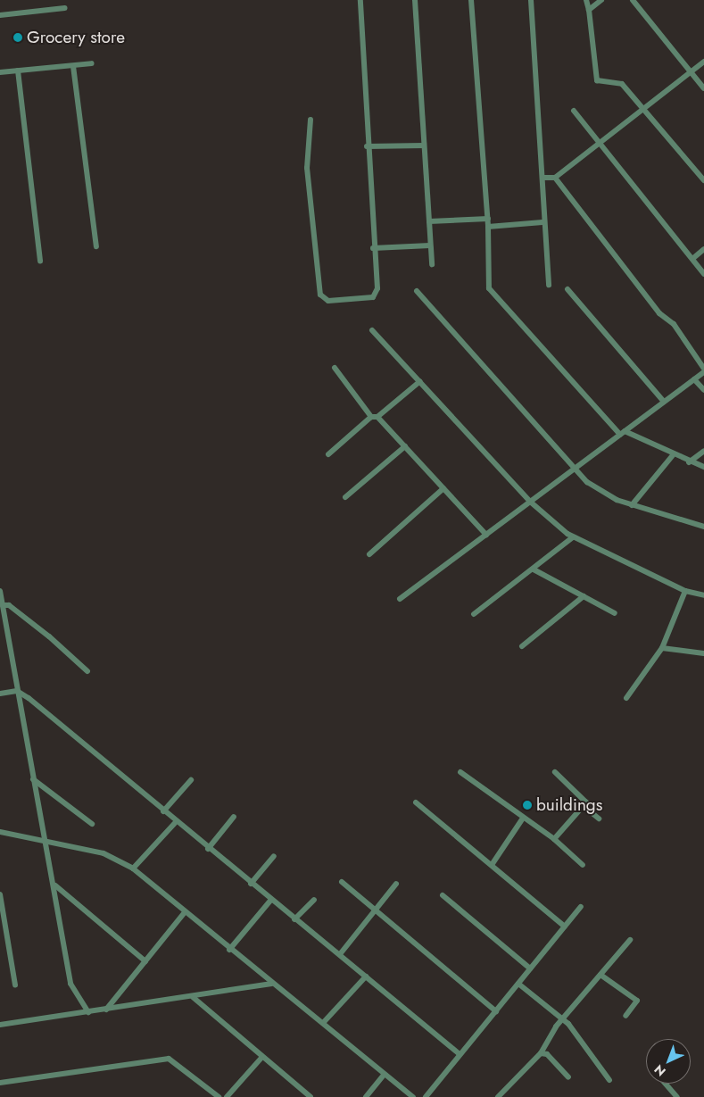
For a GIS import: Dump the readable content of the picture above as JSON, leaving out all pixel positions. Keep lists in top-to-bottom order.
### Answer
{
  "places": ["Grocery store", "buildings"],
  "north": "bottom left"
}
